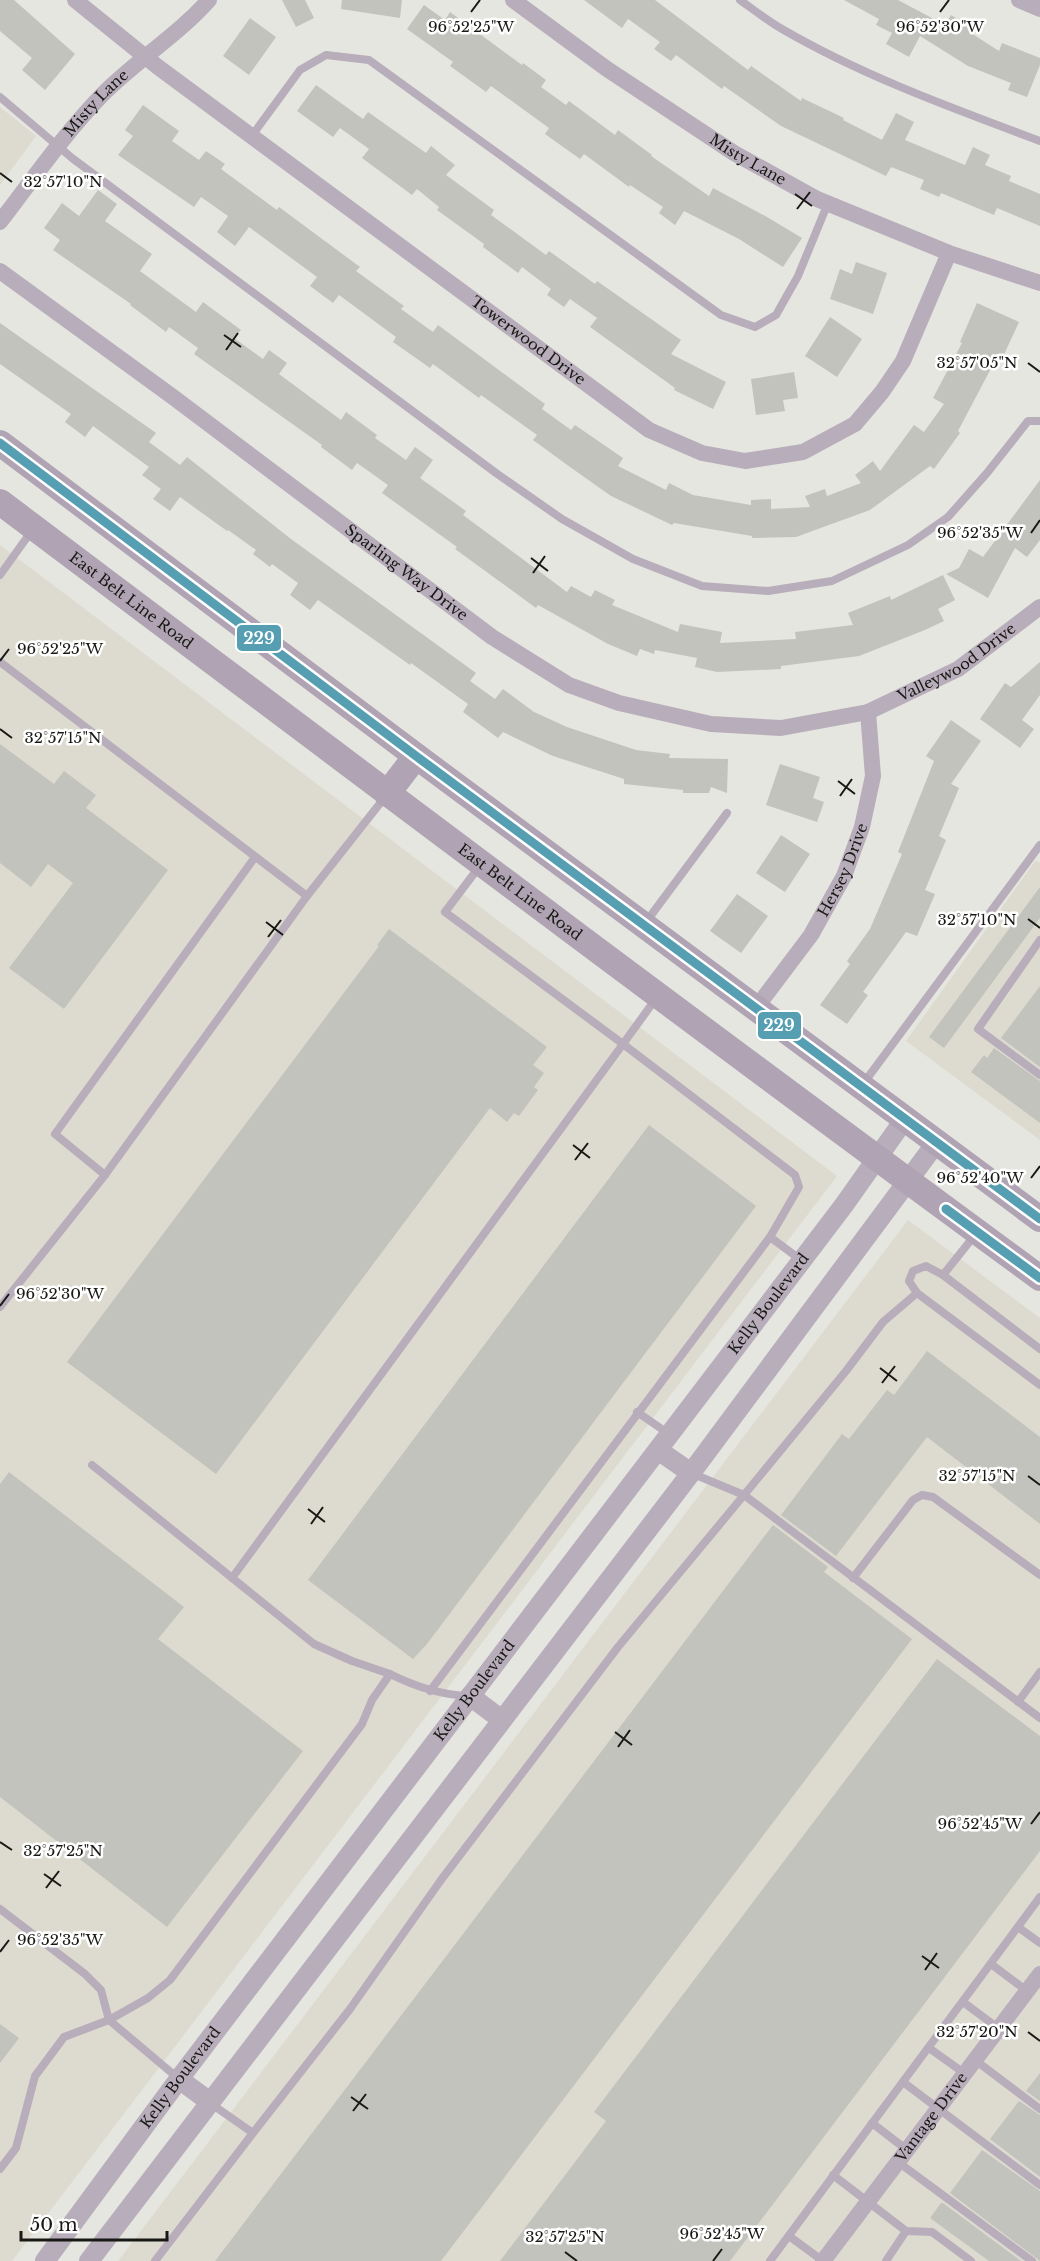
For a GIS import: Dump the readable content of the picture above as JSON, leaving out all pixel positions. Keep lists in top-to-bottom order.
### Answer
{
  "streets": {
    "main road": ["East Belt Line Road"],
    "street": [
      "Misty Lane",
      "Towerwood Drive",
      "Sparling Way Drive",
      "Valleywood Drive",
      "Hersey Drive",
      "Kelly Boulevard",
      "Vantage Drive"
    ]
  },
  "crossings": [
    ["Misty Lane", "Towerwood Drive"],
    ["Sparling Way Drive", "Valleywood Drive"],
    ["Sparling Way Drive", "Hersey Drive"],
    ["East Belt Line Road", "Kelly Boulevard"],
    ["Valleywood Drive", "Hersey Drive"]
  ],
  "lines": ["transit line 229"],
  "scale_bar": "50 m",
  "coordinates": [
    "96°52'30\"W",
    "96°52'25\"W",
    "32°57'10\"N",
    "32°57'05\"N",
    "96°52'35\"W",
    "32°57'15\"N",
    "96°52'40\"W",
    "96°52'45\"W",
    "32°57'25\"N",
    "32°57'20\"N"
  ]
}
